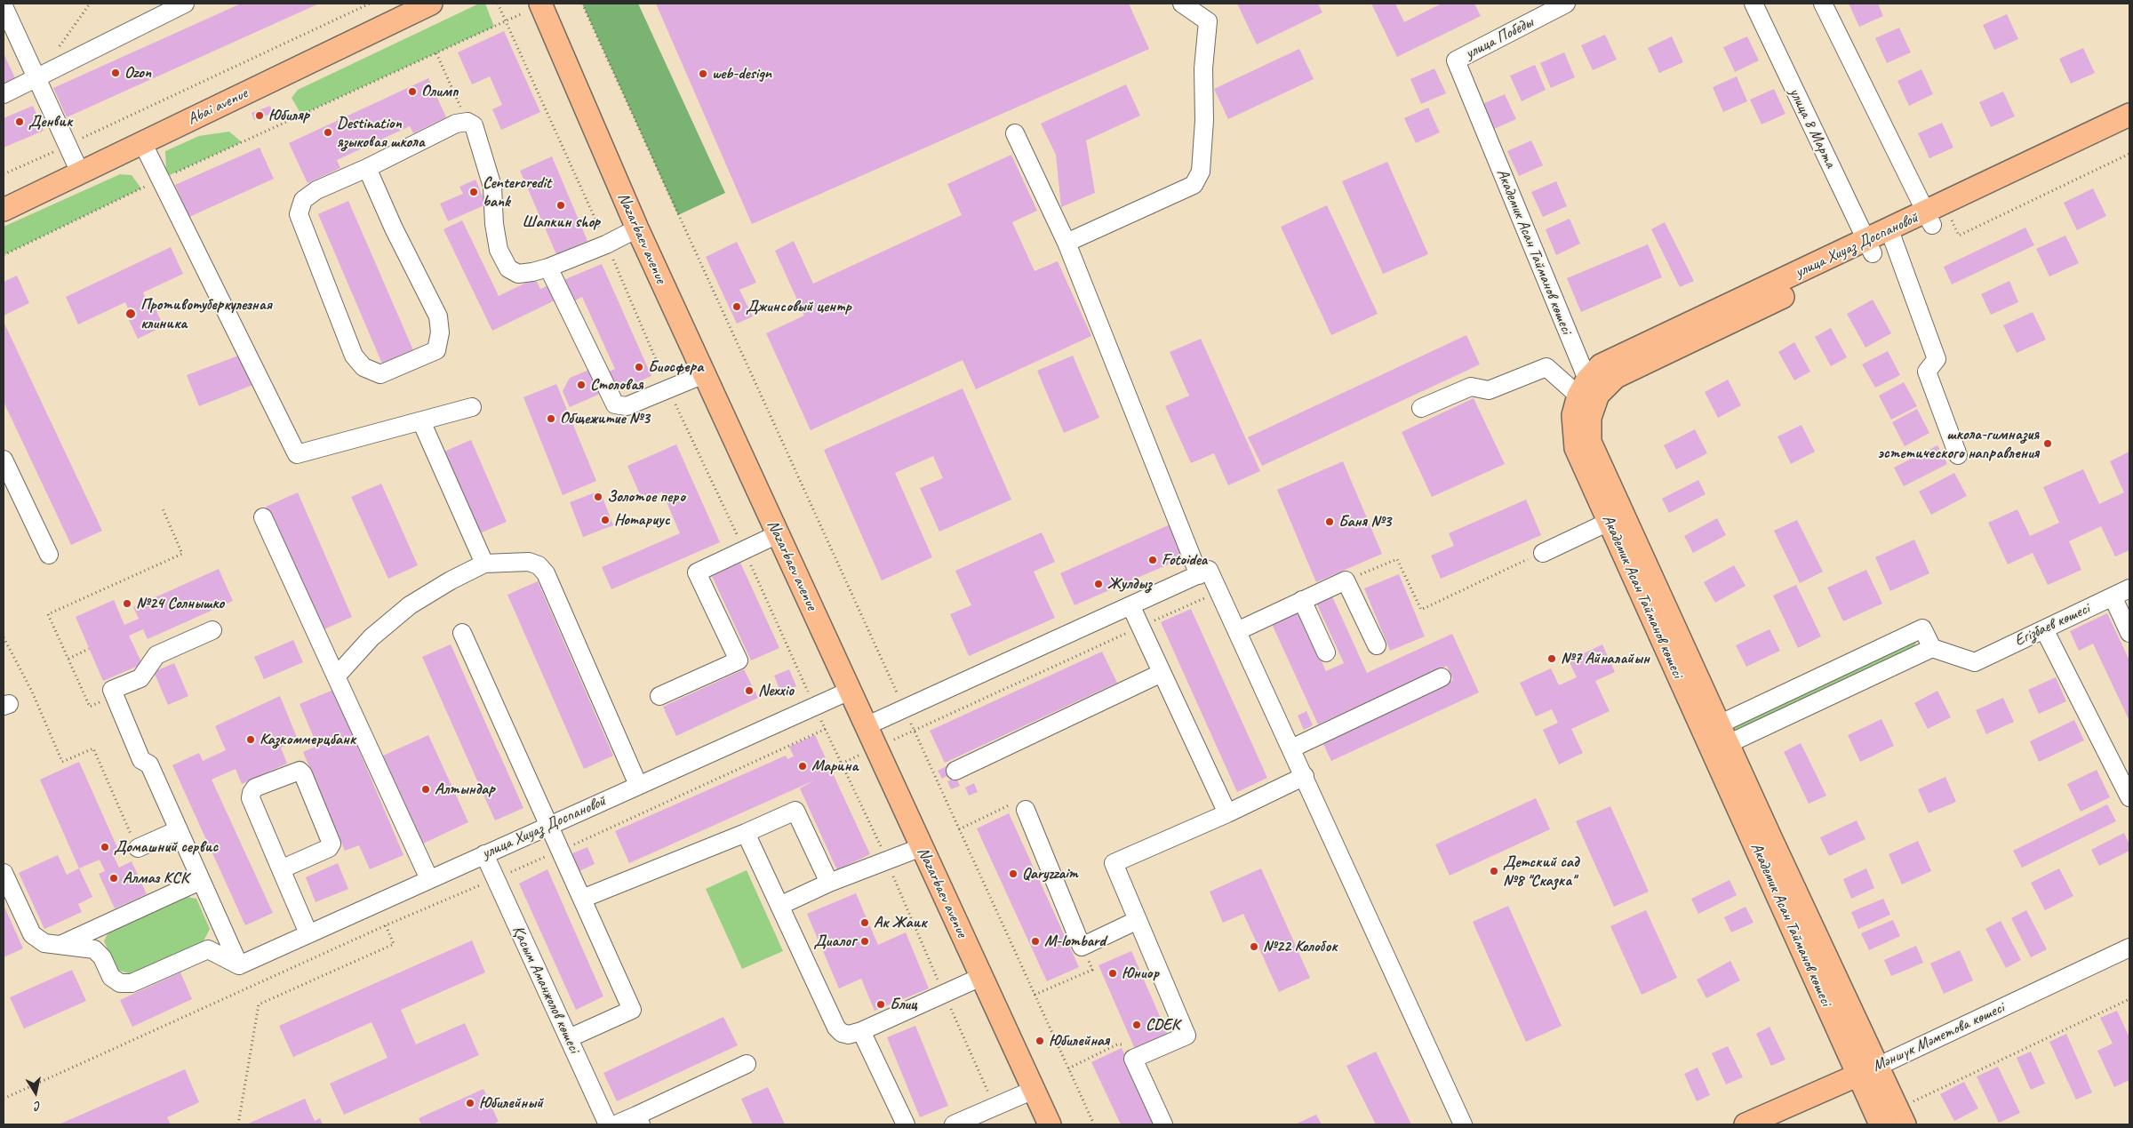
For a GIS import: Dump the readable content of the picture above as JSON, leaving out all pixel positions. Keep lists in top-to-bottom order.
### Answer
{
  "streets": {
    "main road": [
      "Abai avenue",
      "Nazarbaev avenue",
      "улица Хиуаз Доспановой",
      "Академик Асан Тайманов көшесі",
      "Мәншүк Мәметова көшесі"
    ],
    "street": [
      "улица Победы",
      "улица 8 Марта",
      "Егізбаев көшесі",
      "Қасым Аманжолов көшесі"
    ]
  },
  "crossings": [
    ["улица Победы", "Академик Асан Тайманов көшесі"],
    ["улица 8 Марта", "улица Хиуаз Доспановой"],
    ["Nazarbaev avenue", "улица Хиуаз Доспановой"],
    ["улица Хиуаз Доспановой", "Академик Асан Тайманов көшесі"],
    ["улица Хиуаз Доспановой", "Қасым Аманжолов көшесі"],
    ["Академик Асан Тайманов көшесі", "Егізбаев көшесі"],
    ["Академик Асан Тайманов көшесі", "Мәншүк Мәметова көшесі"]
  ],
  "places": [
    "Ozon",
    "web-design",
    "Олимп",
    "Юбиляр",
    "Денвик",
    "Destination языковая школа",
    "Centercredit bank",
    "Шапкин shop",
    "Джинсовый центр",
    "Противотуберкулезная клиника",
    "Биосфера",
    "Столовая",
    "Общежитие №3",
    "школа-гимназия эстетического направления",
    "Золотое перо",
    "Нотариус",
    "Баня №3",
    "Fotoidea",
    "Жулдыз",
    "№24 Солнышко",
    "№7 Айналайын",
    "Nexxio",
    "Казкоммерцбанк",
    "Марина",
    "Алтындар",
    "Домашний сервис",
    "Детский сад №8 \"Сказка\"",
    "Qaryzzaim",
    "Алмаз КСК",
    "Ак Жаик",
    "Диалог",
    "M-lombard",
    "№22 Колобок",
    "Юниор",
    "Блиц",
    "CDEK",
    "Юбилейная",
    "Юбилейный"
  ],
  "north": "bottom"
}
